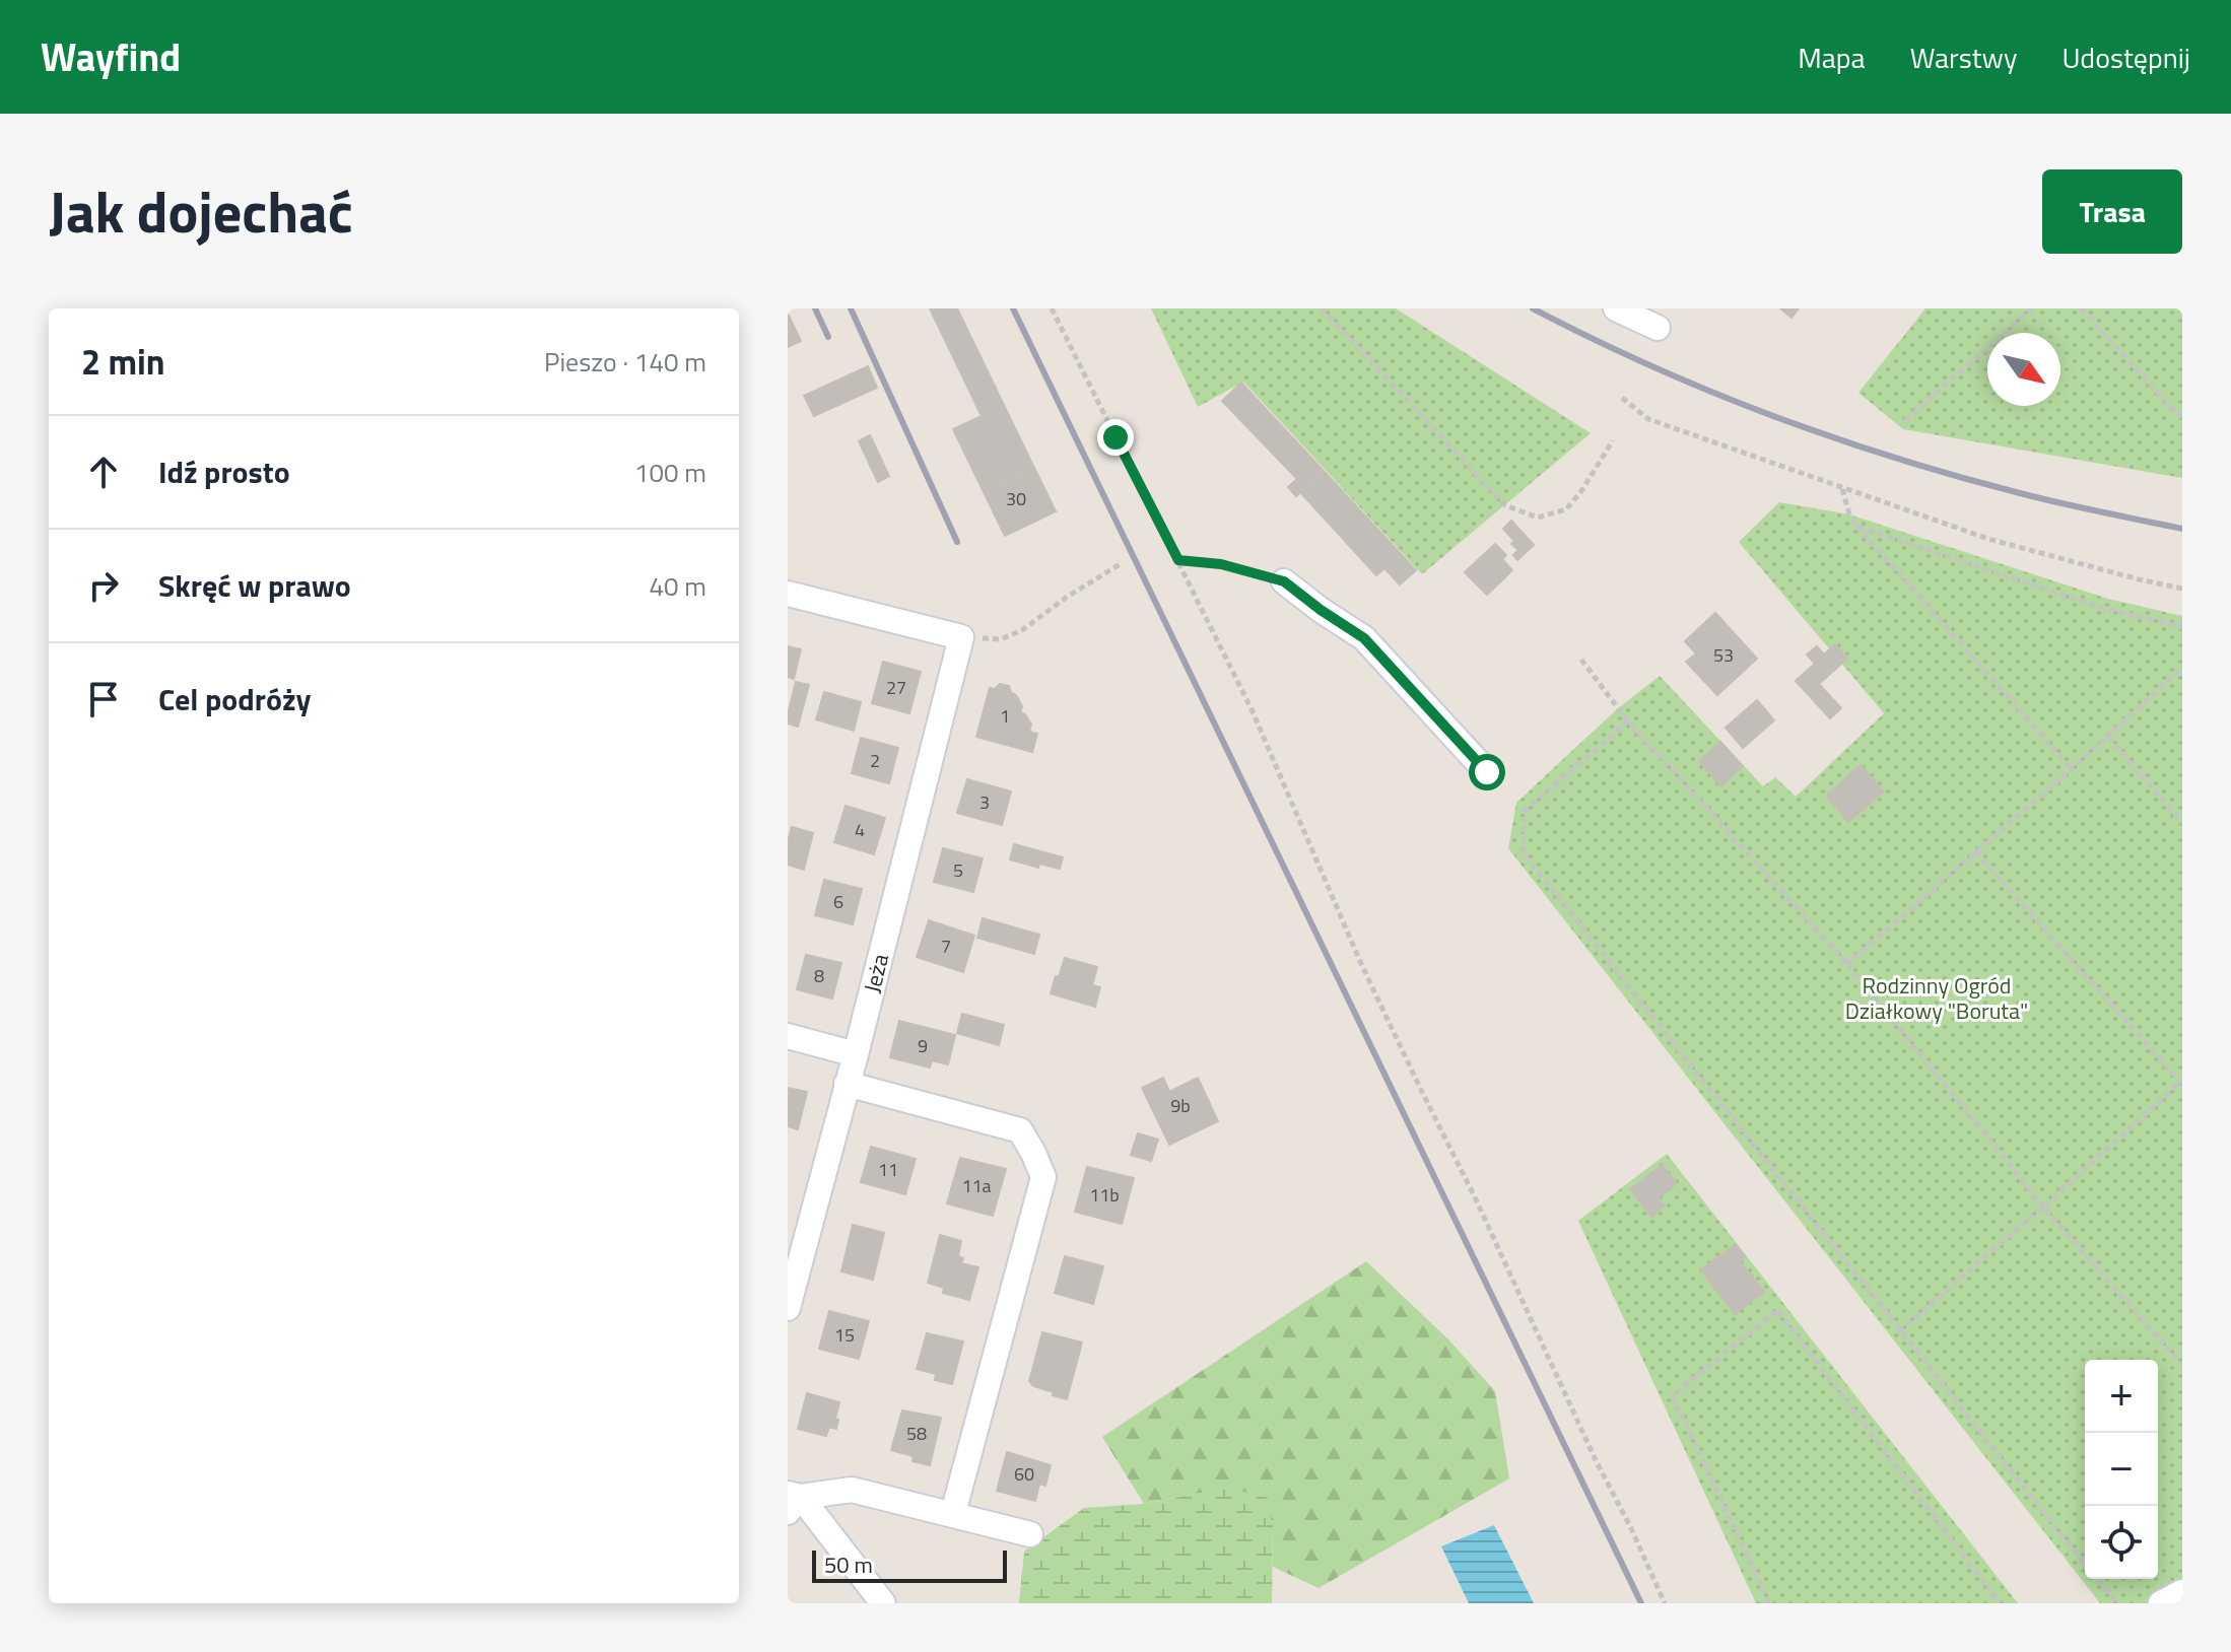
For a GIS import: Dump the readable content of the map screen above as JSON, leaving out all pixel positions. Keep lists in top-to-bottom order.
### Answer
{
  "streets": {
    "street": ["Jeża"]
  },
  "parks": ["Rodzinny Ogród Działkowy \"Boruta\""],
  "house_numbers": [
    "30",
    "53",
    "27",
    "1",
    "2",
    "3",
    "4",
    "5",
    "6",
    "7",
    "8",
    "9",
    "9b",
    "11",
    "11a",
    "11b",
    "15",
    "58",
    "60"
  ],
  "scale_bar": "50 m",
  "north": "bottom right",
  "page": {
    "header": "Wayfind",
    "nav": ["Mapa", "Warstwy", "Udostępnij"],
    "title": "Jak dojechać",
    "buttons": "Trasa",
    "heading": ["2 min", "Pieszo · 140 m"],
    "list": [
      ["Idź prosto", "100 m"],
      ["Skręć w prawo", "40 m"],
      "Cel podróży"
    ],
    "map_buttons": ["+", "−"],
    "scale": "50 m"
  }
}
